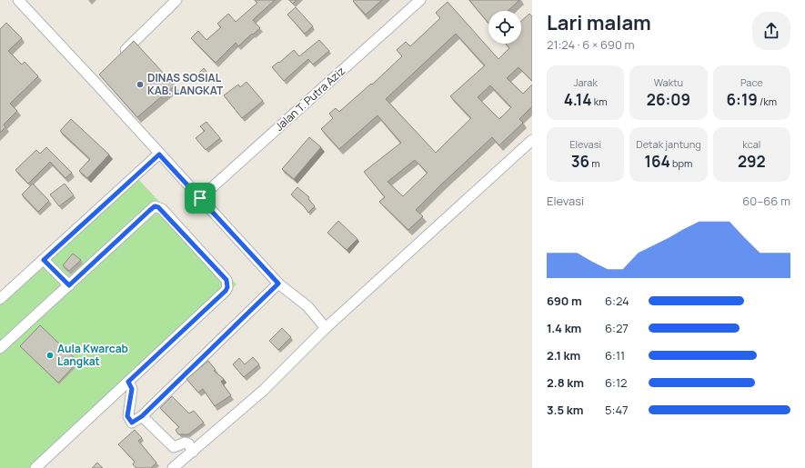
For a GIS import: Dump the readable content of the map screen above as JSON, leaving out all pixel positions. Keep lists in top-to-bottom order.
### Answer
{
  "streets": {
    "street": ["Jalan T. Putra Aziz"]
  },
  "places": ["DINAS SOSIAL KAB. LANGKAT", "Aula Kwarcab Langkat"],
  "page": {
    "heading": ["Lari malam", "21:24 · 6 × 690 m"],
    "stats": [
      ["Jarak", "4.14 km"],
      ["Waktu", "26:09"],
      ["Pace", "6:19 /km"],
      ["Elevasi", "36 m"],
      ["Detak jantung", "164 bpm"],
      ["kcal", "292"]
    ],
    "chart": ["Elevasi", "60–66 m"],
    "list": [
      {
        "name": "690 m",
        "note": "6:24"
      },
      {
        "name": "1.4 km",
        "note": "6:27"
      },
      {
        "name": "2.1 km",
        "note": "6:11"
      },
      {
        "name": "2.8 km",
        "note": "6:12"
      },
      {
        "name": "3.5 km",
        "note": "5:47"
      }
    ]
  }
}
